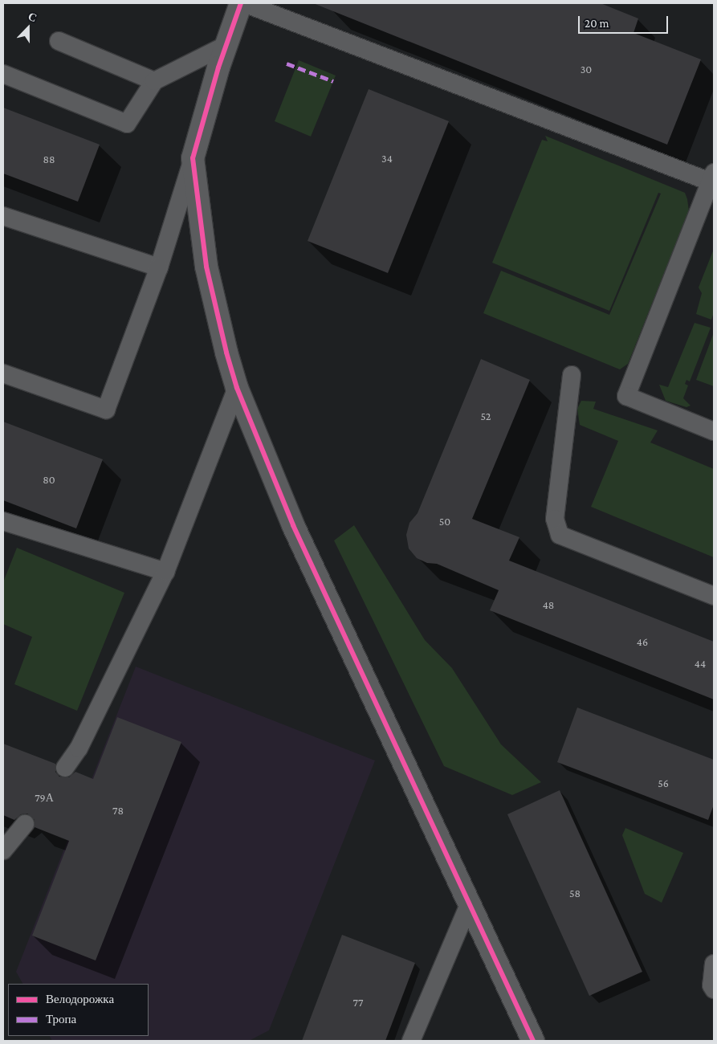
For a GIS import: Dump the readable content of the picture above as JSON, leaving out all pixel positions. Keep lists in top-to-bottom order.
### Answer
{
  "house_numbers": [
    "30",
    "34",
    "88",
    "52",
    "80",
    "50",
    "48",
    "46",
    "44",
    "56",
    "79А",
    "78",
    "58",
    "77"
  ],
  "legend": ["Велодорожка", "Тропа"],
  "scale_bar": "20 m",
  "north": "top"
}
